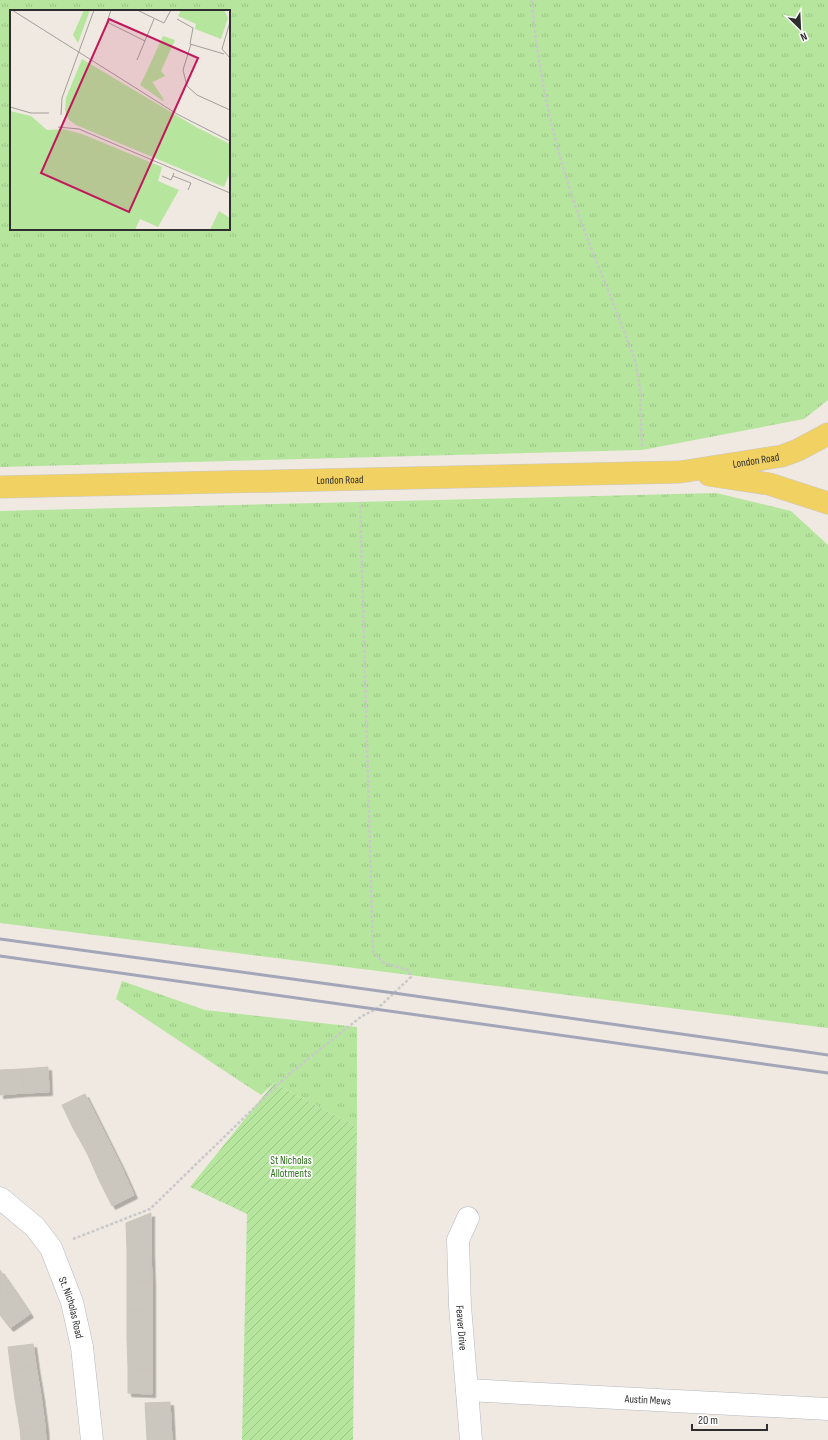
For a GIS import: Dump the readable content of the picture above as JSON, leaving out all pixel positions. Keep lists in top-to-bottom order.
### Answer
{
  "streets": {
    "main road": ["London Road"],
    "street": ["St. Nicholas Road", "Feaver Drive", "Austin Mews"]
  },
  "crossings": [
    ["Feaver Drive", "Austin Mews"]
  ],
  "parks": ["St Nicholas Allotments"],
  "scale_bar": "20 m",
  "north": "bottom right"
}
